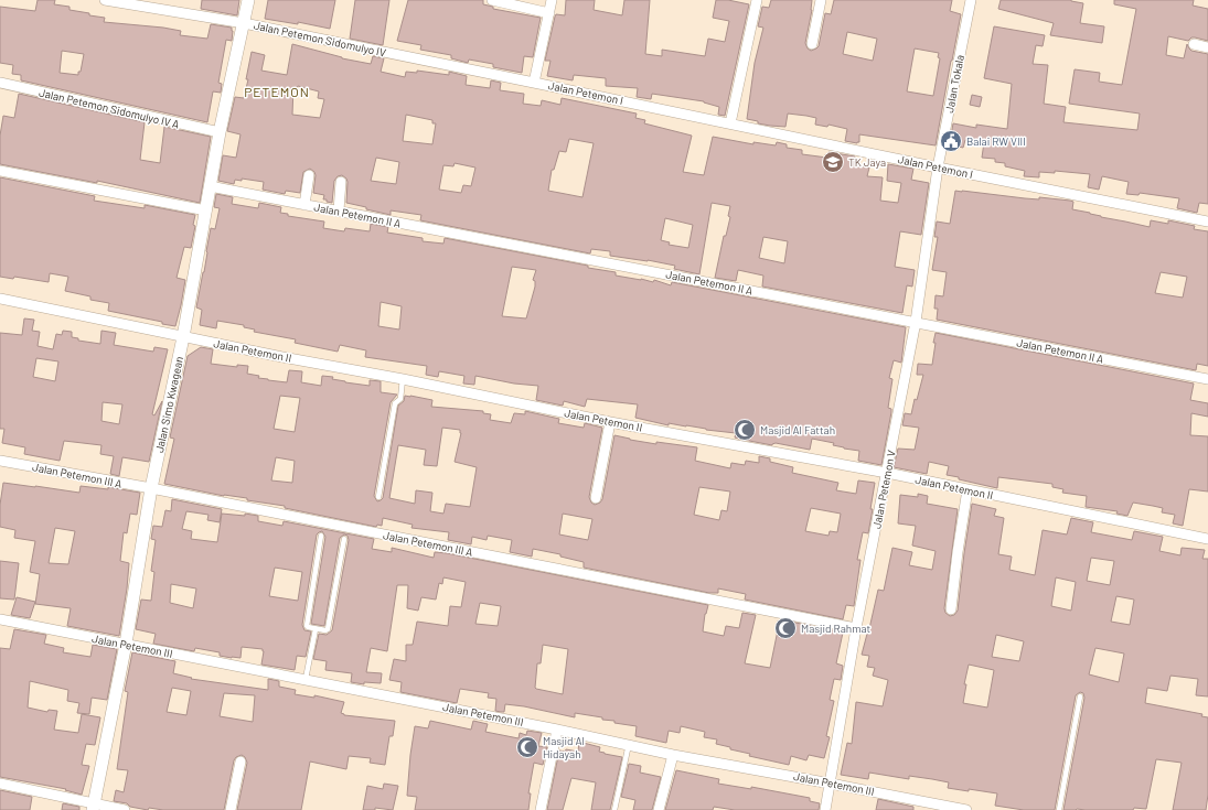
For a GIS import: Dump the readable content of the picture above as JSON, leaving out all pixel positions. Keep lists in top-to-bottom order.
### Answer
{
  "streets": {
    "street": [
      "Jalan Petemon Sidomulyo IV",
      "Jalan Tokala",
      "Jalan Petemon I",
      "Jalan Petemon Sidomulyo IV A",
      "Jalan Petemon II A",
      "Jalan Petemon II",
      "Jalan Simo Kwagean",
      "Jalan Petemon III A",
      "Jalan Petemon V",
      "Jalan Petemon III"
    ]
  },
  "crossings": [
    ["Jalan Petemon Sidomulyo IV", "Jalan Petemon I"],
    ["Jalan Petemon Sidomulyo IV", "Jalan Simo Kwagean"],
    ["Jalan Tokala", "Jalan Petemon I"],
    ["Jalan Tokala", "Jalan Petemon V"],
    ["Jalan Petemon I", "Jalan Petemon V"],
    ["Jalan Petemon Sidomulyo IV A", "Jalan Simo Kwagean"],
    ["Jalan Petemon II A", "Jalan Simo Kwagean"],
    ["Jalan Petemon II A", "Jalan Petemon V"],
    ["Jalan Petemon II", "Jalan Simo Kwagean"],
    ["Jalan Petemon II", "Jalan Petemon V"],
    ["Jalan Simo Kwagean", "Jalan Petemon III A"],
    ["Jalan Simo Kwagean", "Jalan Petemon III"],
    ["Jalan Petemon III A", "Jalan Petemon V"],
    ["Jalan Petemon V", "Jalan Petemon III"]
  ],
  "districts": ["PETEMON"],
  "places": {
    "public building": ["Balai RW VIII"],
    "school or university": ["TK Jaya"],
    "mosque": ["Masjid Al Fattah", "Masjid Rahmat", "Masjid Al Hidayah"]
  }
}
